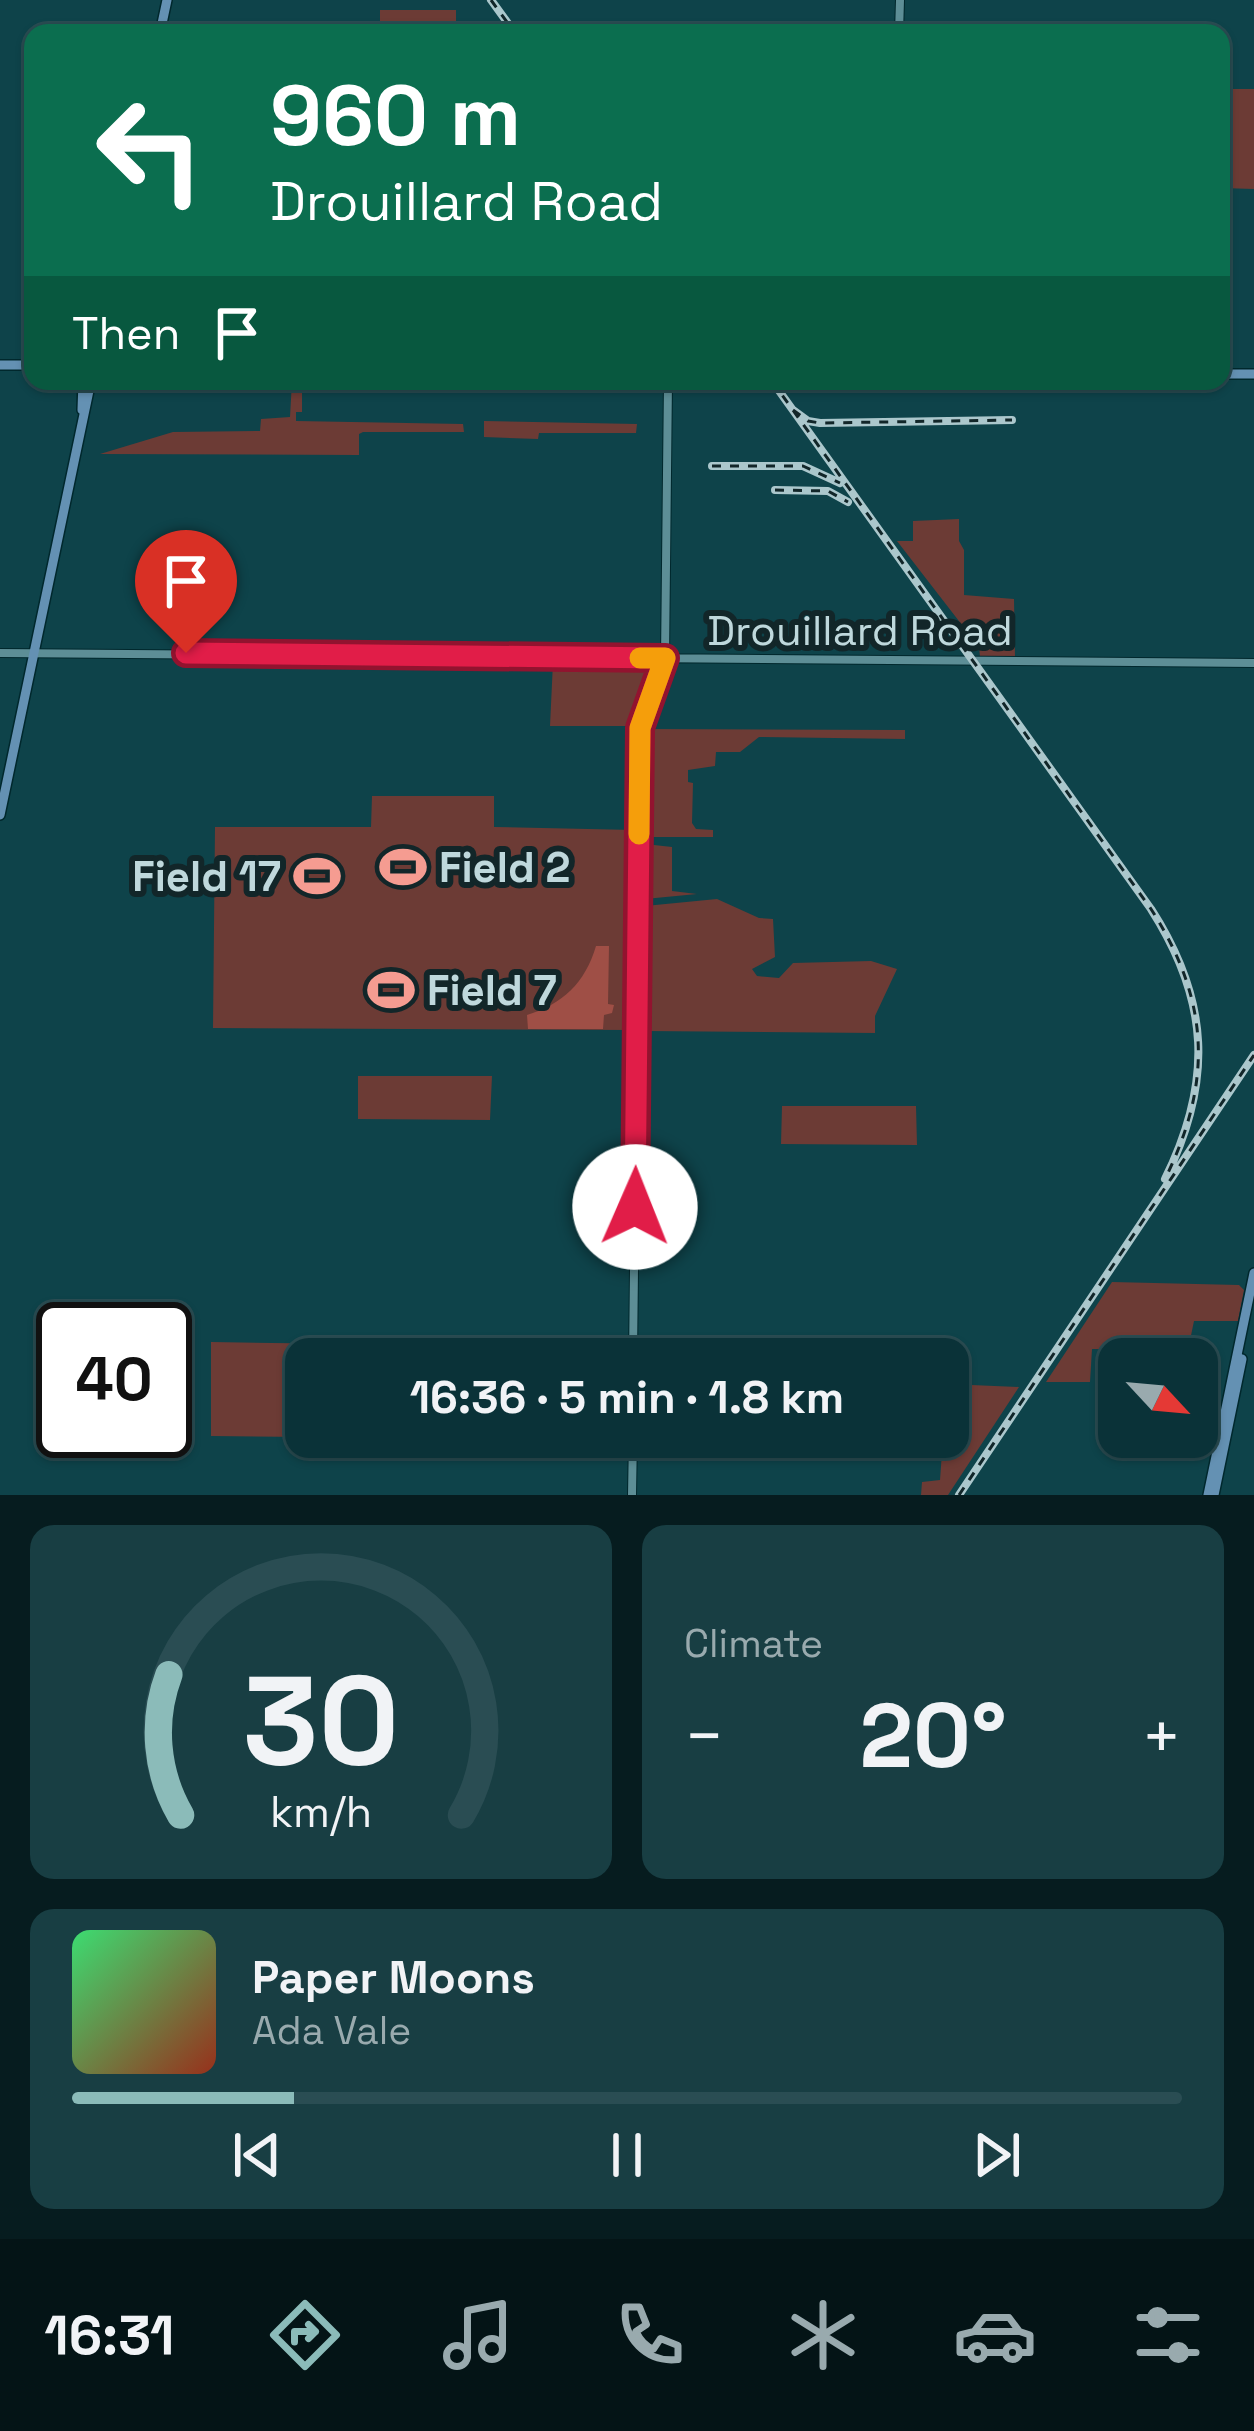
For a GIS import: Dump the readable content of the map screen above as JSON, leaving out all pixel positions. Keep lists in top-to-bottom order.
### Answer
{
  "streets": {
    "street": ["Drouillard Road"]
  },
  "places": {
    "sports": ["Field 2", "Field 17", "Field 7"]
  },
  "north": "bottom right",
  "page": {
    "turn": ["960 m", "Drouillard Road"],
    "then": "Then",
    "limit": "40",
    "trip": "16:36 · 5 min · 1.8 km",
    "tile": "Climate",
    "heat": ["−", "20°", "+"],
    "song": ["Paper Moons", "Ada Vale"],
    "tabs": "16:31",
    "gauge": ["30", "km/h"]
  }
}
